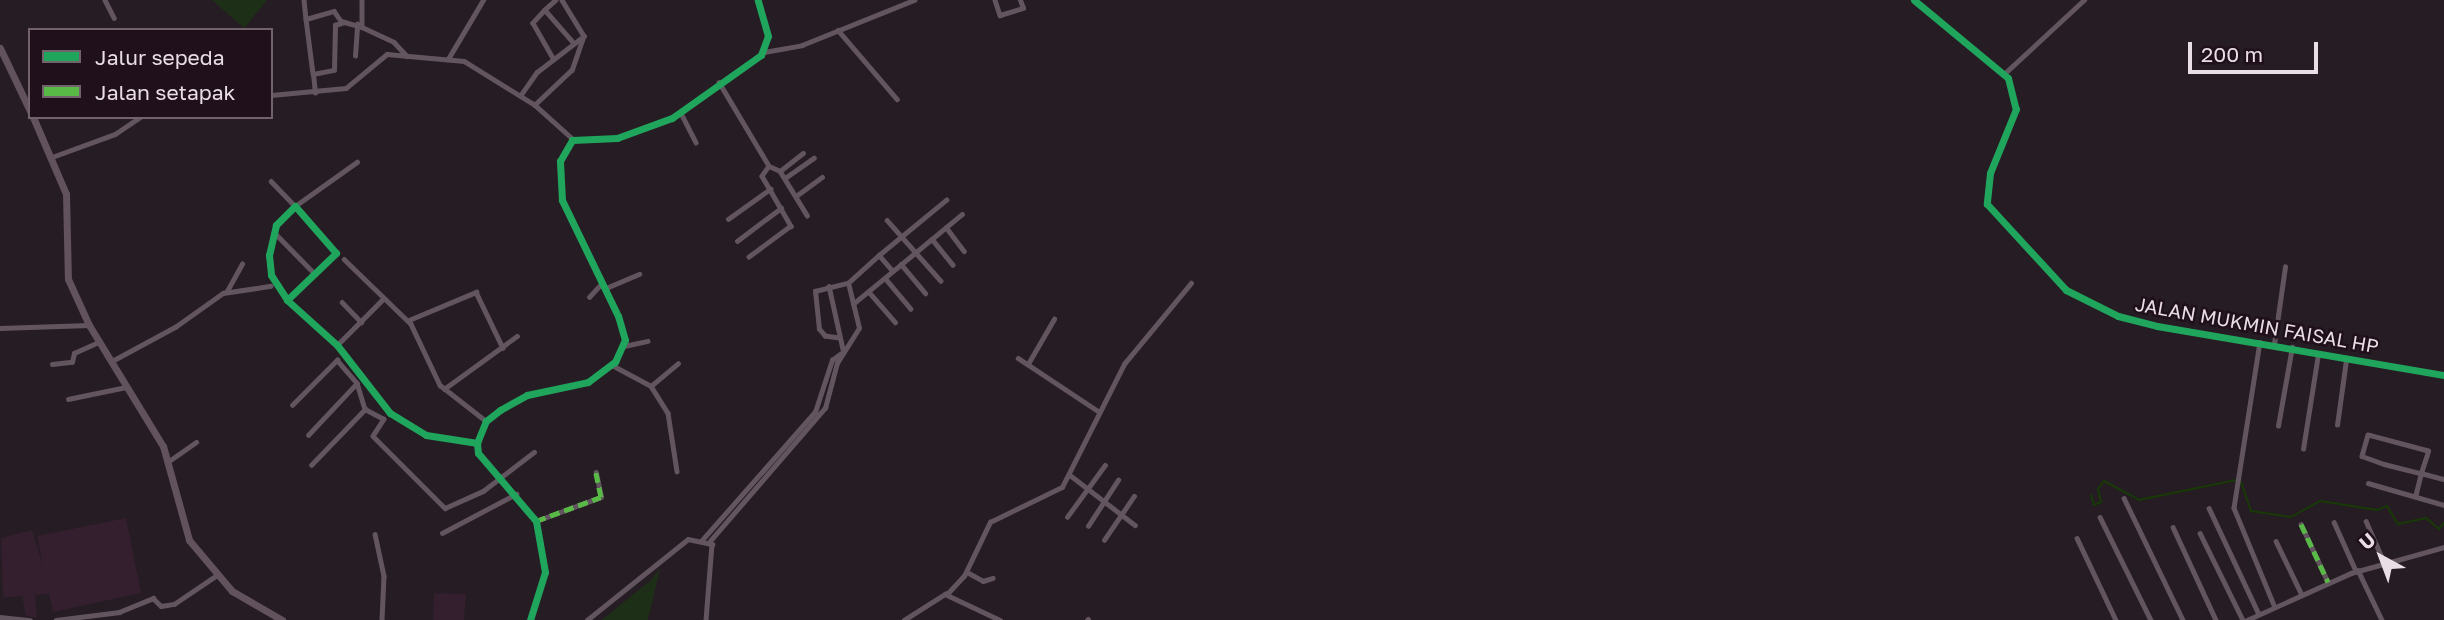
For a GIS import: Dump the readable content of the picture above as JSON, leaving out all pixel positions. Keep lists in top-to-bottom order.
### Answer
{
  "streets": {
    "street": ["JALAN MUKMIN FAISAL HP"]
  },
  "legend": ["Jalur sepeda", "Jalan setapak"],
  "scale_bar": "200 m",
  "north": "top left"
}
